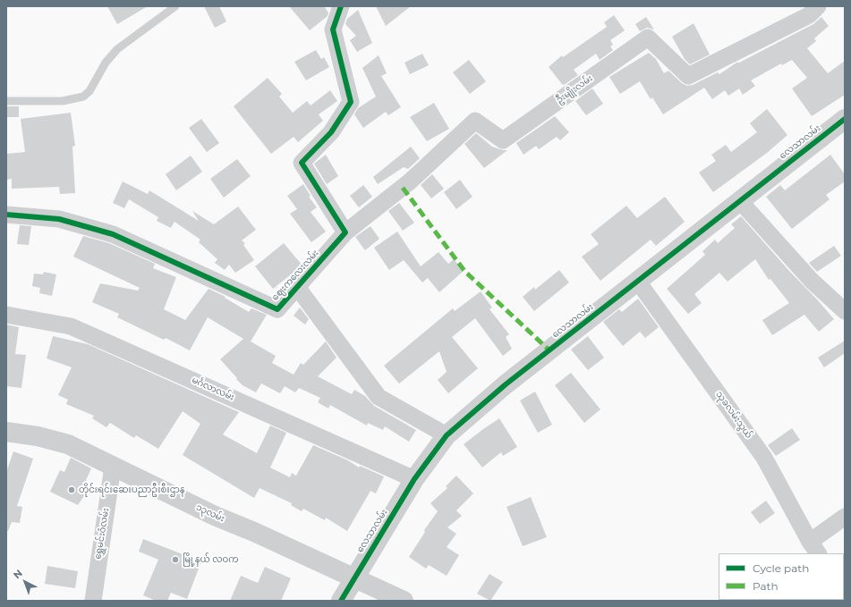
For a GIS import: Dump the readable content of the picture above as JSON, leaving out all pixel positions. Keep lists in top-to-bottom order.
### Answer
{
  "streets": {
    "street": [
      "ဦးမျိုးလမ်း",
      "လေသာလမ်း",
      "ဈေးကလေးလမ်း",
      "မင်္ဂလာလမ်း",
      "သုခလမ်းသွယ်",
      "၁၃လမ်း",
      "ရွှေမင်းဝံလမ်း"
    ]
  },
  "crossings": [
    ["ဦးမျိုးလမ်း", "ဈေးကလေးလမ်း"],
    ["လေသာလမ်း", "မင်္ဂလာလမ်း"],
    ["လေသာလမ်း", "သုခလမ်းသွယ်"],
    ["လေသာလမ်း", "၁၃လမ်း"],
    ["၁၃လမ်း", "ရွှေမင်းဝံလမ်း"]
  ],
  "places": ["တိုင်းရင်းဆေးပညာဦးစီးဌာန", "မြို့နယ် လဝက"],
  "legend": ["Cycle path", "Path"],
  "north": "top left"
}
